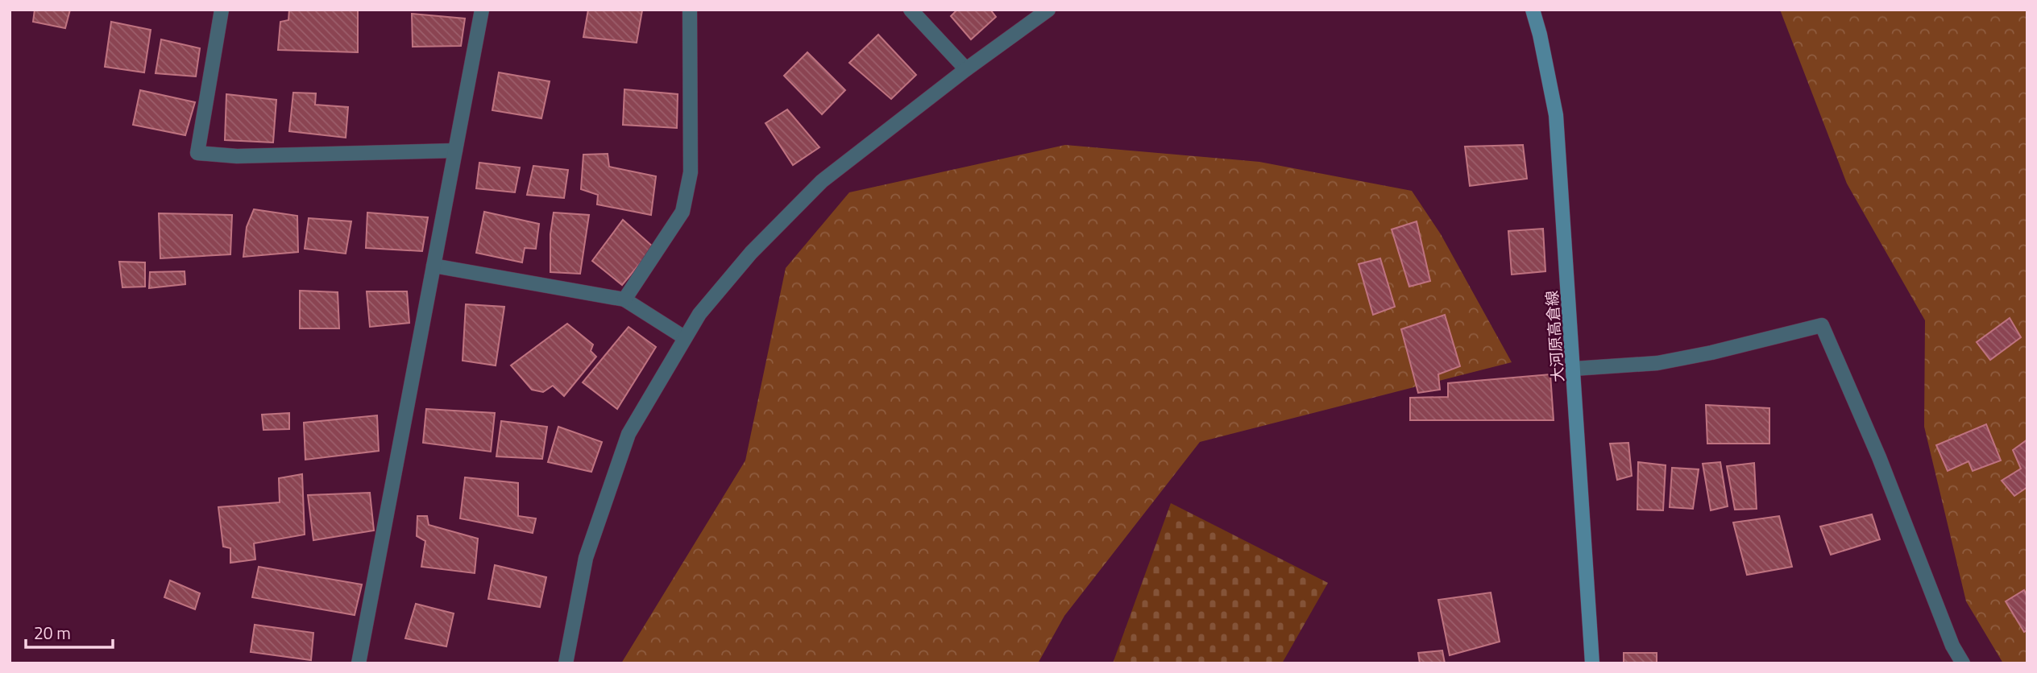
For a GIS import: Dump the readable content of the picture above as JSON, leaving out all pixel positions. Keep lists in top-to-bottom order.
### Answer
{
  "streets": {
    "main road": ["大河原高倉線"]
  },
  "scale_bar": "20 m"
}
